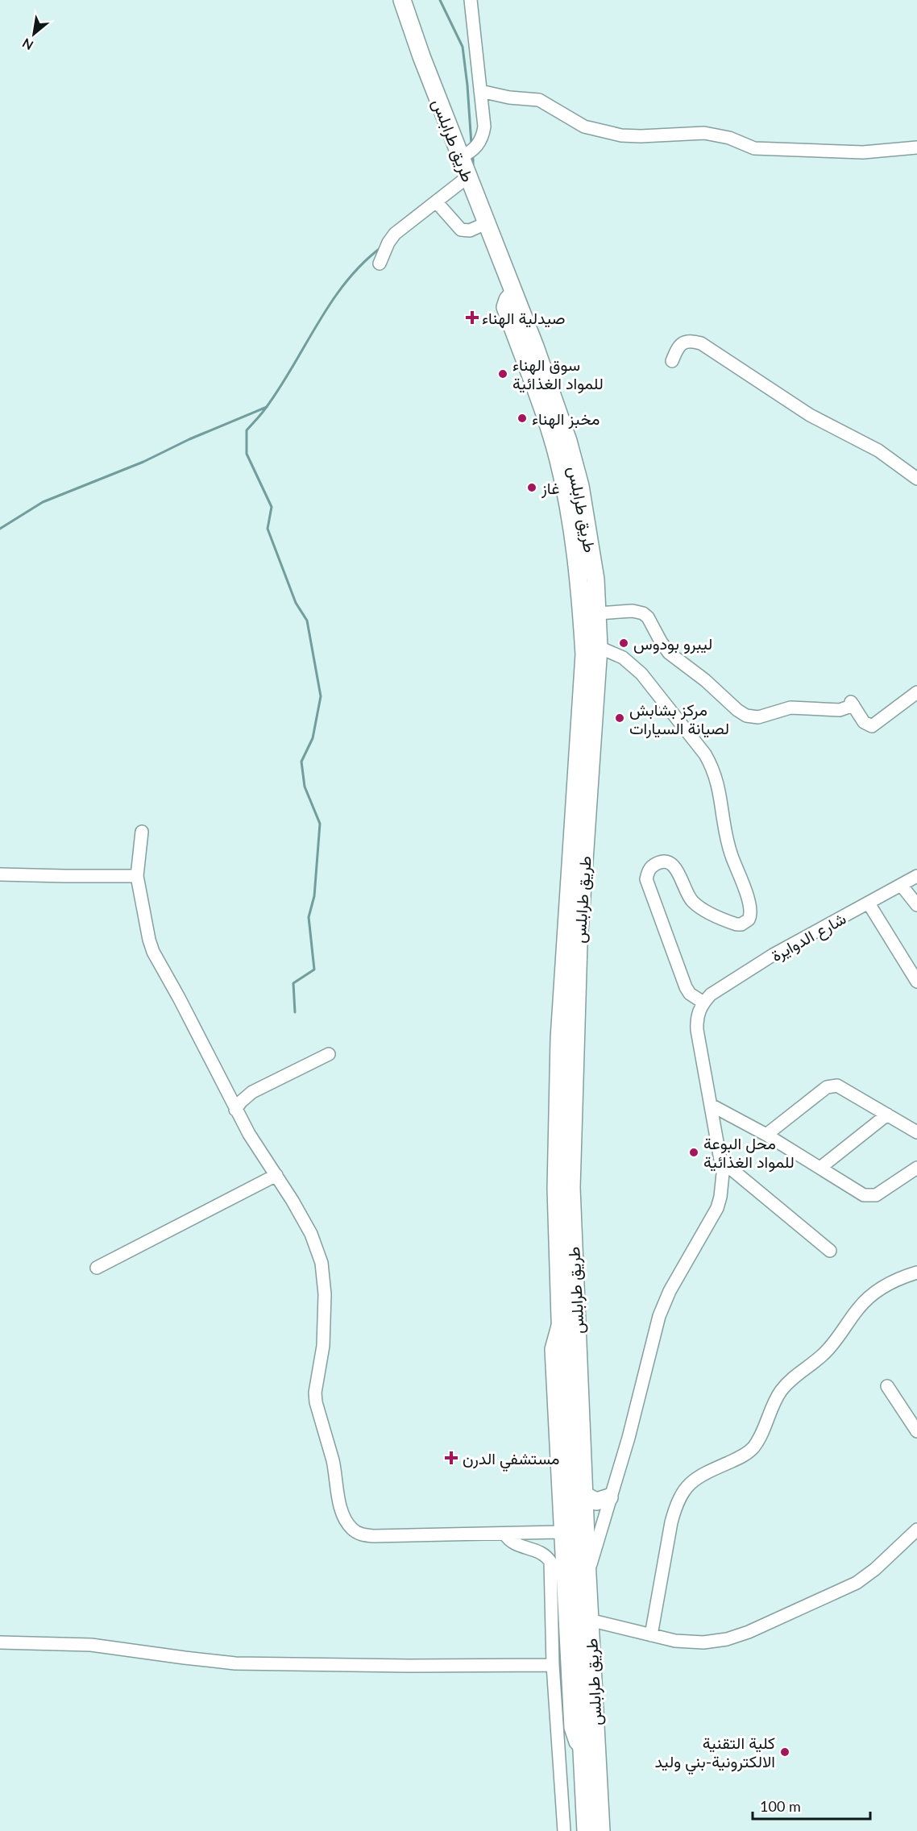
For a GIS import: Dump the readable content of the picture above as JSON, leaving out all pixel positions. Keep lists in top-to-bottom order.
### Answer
{
  "streets": {
    "highway": ["طريق طرابلس"],
    "street": ["شارع الدوايرة"]
  },
  "places": {
    "health": ["صيدلية الهناء", "مستشفي الدرن"],
    "other": [
      "سوق الهناء للمواد الغذائية",
      "مخبز الهناء",
      "غاز",
      "ليبرو بودوس",
      "مركز بشابش لصيانة السيارات",
      "محل البوعة للمواد الغذائية",
      "كلية التقنية الالكترونية-بني وليد"
    ]
  },
  "scale_bar": "100 m",
  "north": "bottom left"
}
